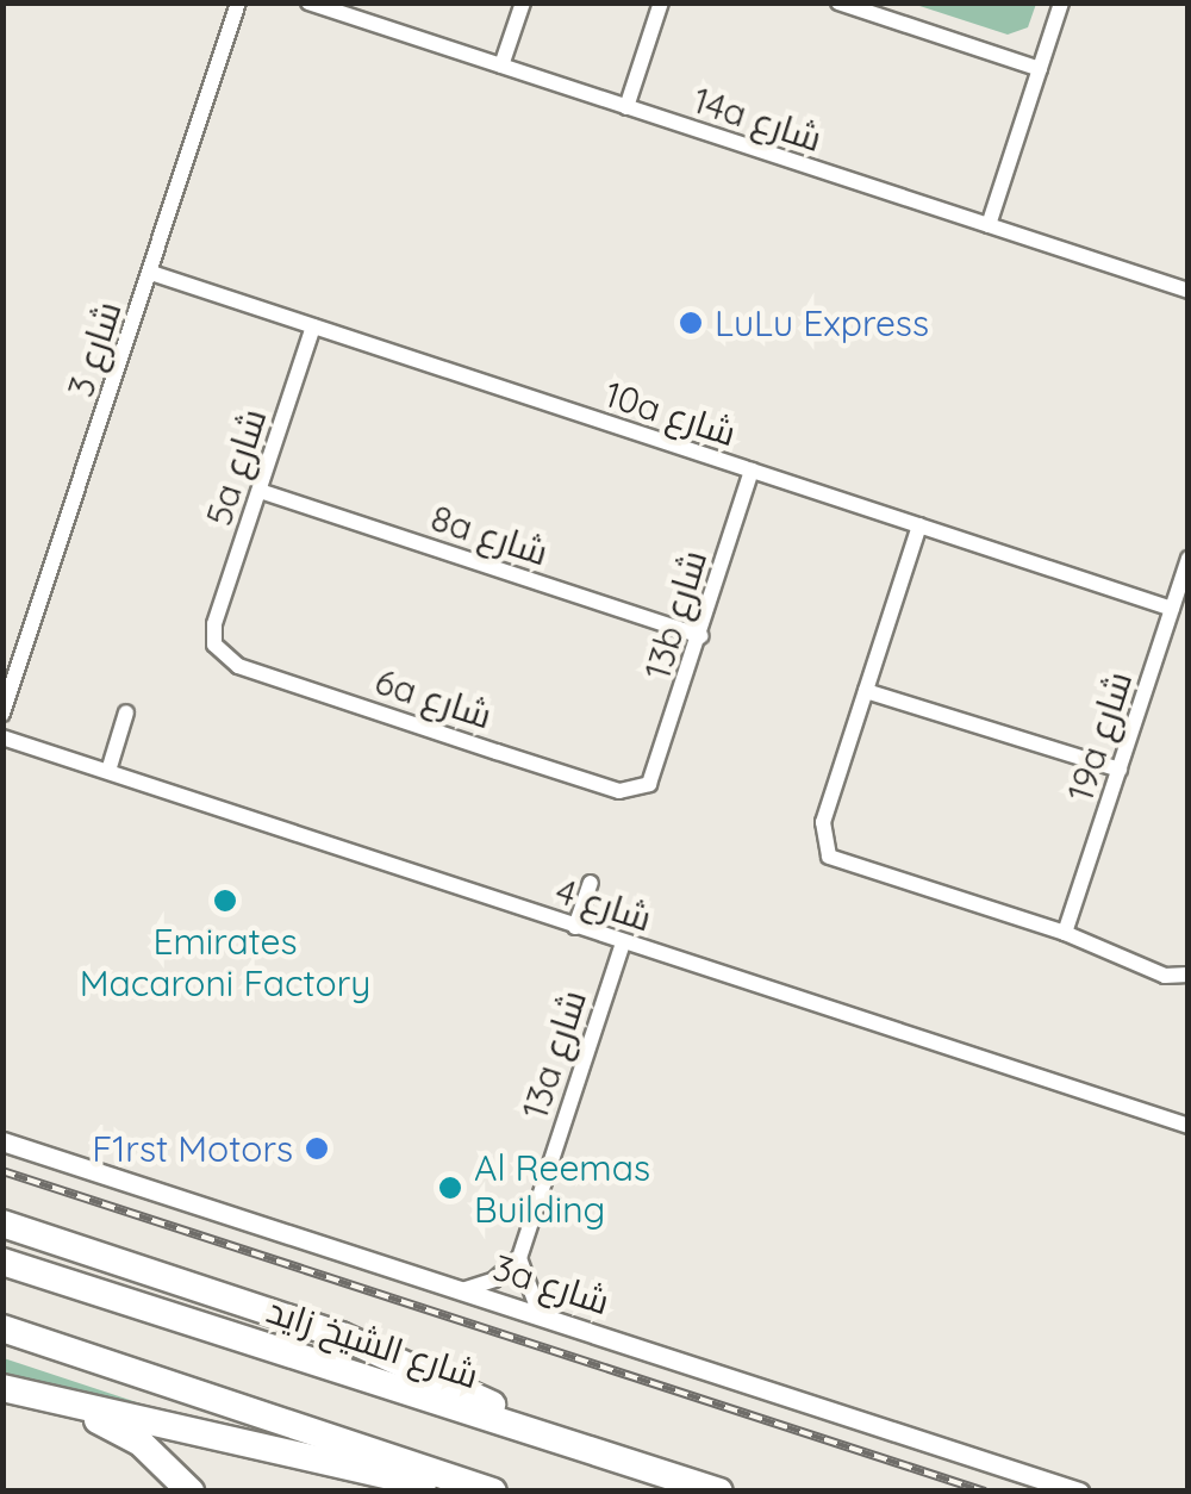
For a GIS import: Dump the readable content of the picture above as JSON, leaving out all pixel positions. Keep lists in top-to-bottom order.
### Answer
{
  "streets": {
    "highway": ["شارع الشيخ زايد"],
    "street": [
      "14a شارع",
      "شارع 3",
      "10a شارع",
      "5a شارع",
      "8a شارع",
      "13b شارع",
      "6a شارع",
      "19a شارع",
      "شارع 4",
      "13a شارع",
      "3a شارع"
    ]
  },
  "crossings": [
    ["شارع 3", "10a شارع"],
    ["10a شارع", "5a شارع"],
    ["10a شارع", "13b شارع"],
    ["10a شارع", "19a شارع"],
    ["5a شارع", "8a شارع"],
    ["5a شارع", "6a شارع"],
    ["8a شارع", "13b شارع"],
    ["13b شارع", "6a شارع"],
    ["شارع 4", "13a شارع"]
  ],
  "places": [
    "LuLu Express",
    "Emirates Macaroni Factory",
    "F1rst Motors",
    "Al Reemas Building"
  ]
}
